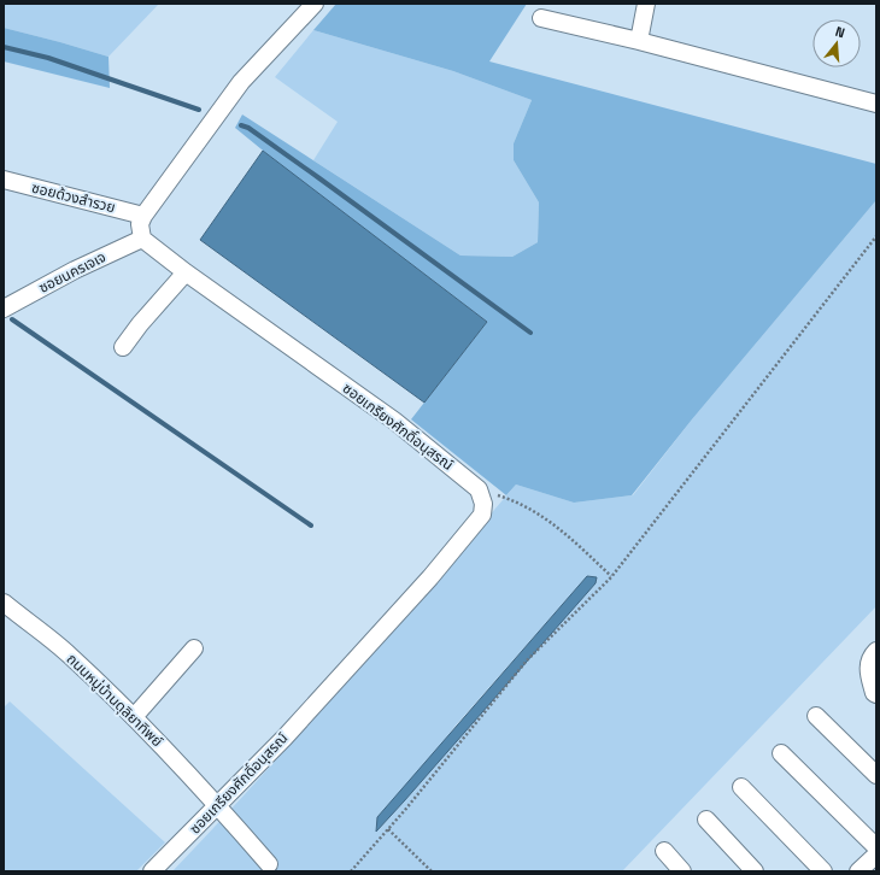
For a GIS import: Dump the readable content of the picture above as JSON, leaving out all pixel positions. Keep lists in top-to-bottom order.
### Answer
{
  "streets": {
    "street": [
      "ซอยด้วงสำรวย",
      "ซอยนครเจเจ",
      "ซอยเกรียงศักดิ์อนุสรณ์",
      "ถนนหมู่บ้านดุลิยาทิพย์"
    ]
  },
  "crossings": [
    ["ซอยนครเจเจ", "ซอยเกรียงศักดิ์อนุสรณ์"],
    ["ซอยเกรียงศักดิ์อนุสรณ์", "ถนนหมู่บ้านดุลิยาทิพย์"]
  ],
  "north": "top"
}
